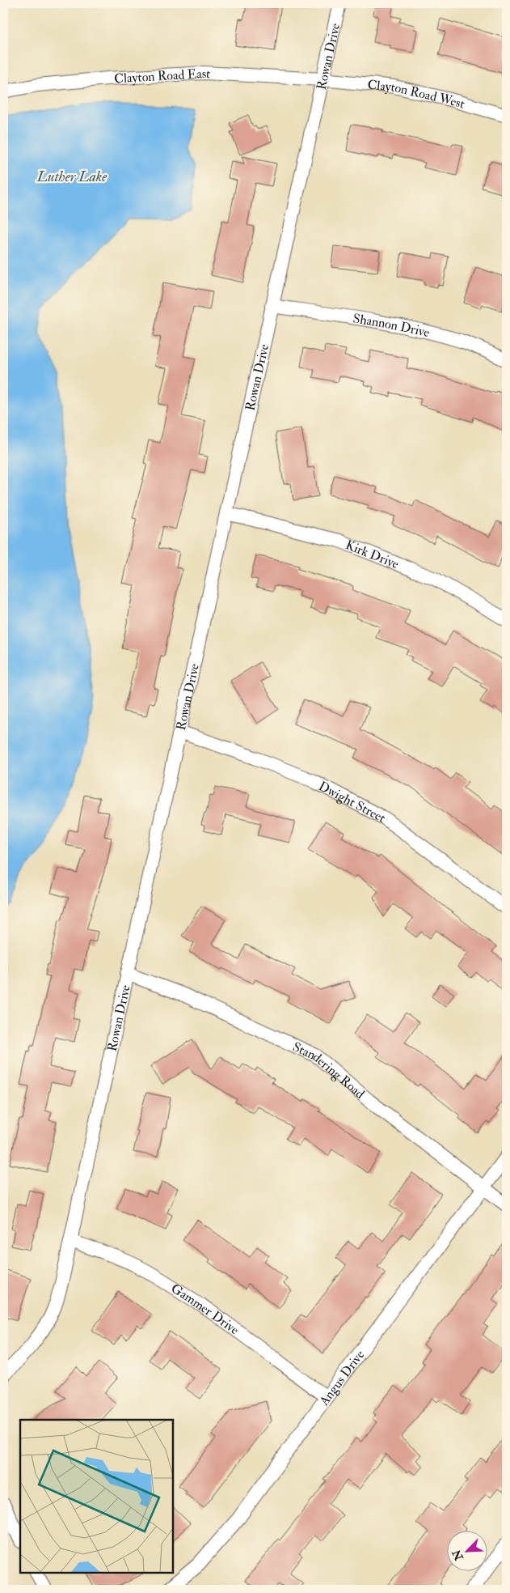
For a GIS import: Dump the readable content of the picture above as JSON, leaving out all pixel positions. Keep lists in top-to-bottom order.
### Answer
{
  "streets": {
    "street": [
      "Rowan Drive",
      "Clayton Road East",
      "Clayton Road West",
      "Shannon Drive",
      "Kirk Drive",
      "Dwight Street",
      "Standering Road",
      "Gammer Drive",
      "Angus Drive"
    ]
  },
  "crossings": [
    ["Rowan Drive", "Clayton Road East"],
    ["Rowan Drive", "Clayton Road West"],
    ["Rowan Drive", "Shannon Drive"],
    ["Rowan Drive", "Kirk Drive"],
    ["Rowan Drive", "Dwight Street"],
    ["Rowan Drive", "Standering Road"],
    ["Rowan Drive", "Gammer Drive"],
    ["Clayton Road East", "Clayton Road West"],
    ["Standering Road", "Angus Drive"],
    ["Gammer Drive", "Angus Drive"]
  ],
  "water": ["Luther Lake"],
  "north": "bottom left"
}
